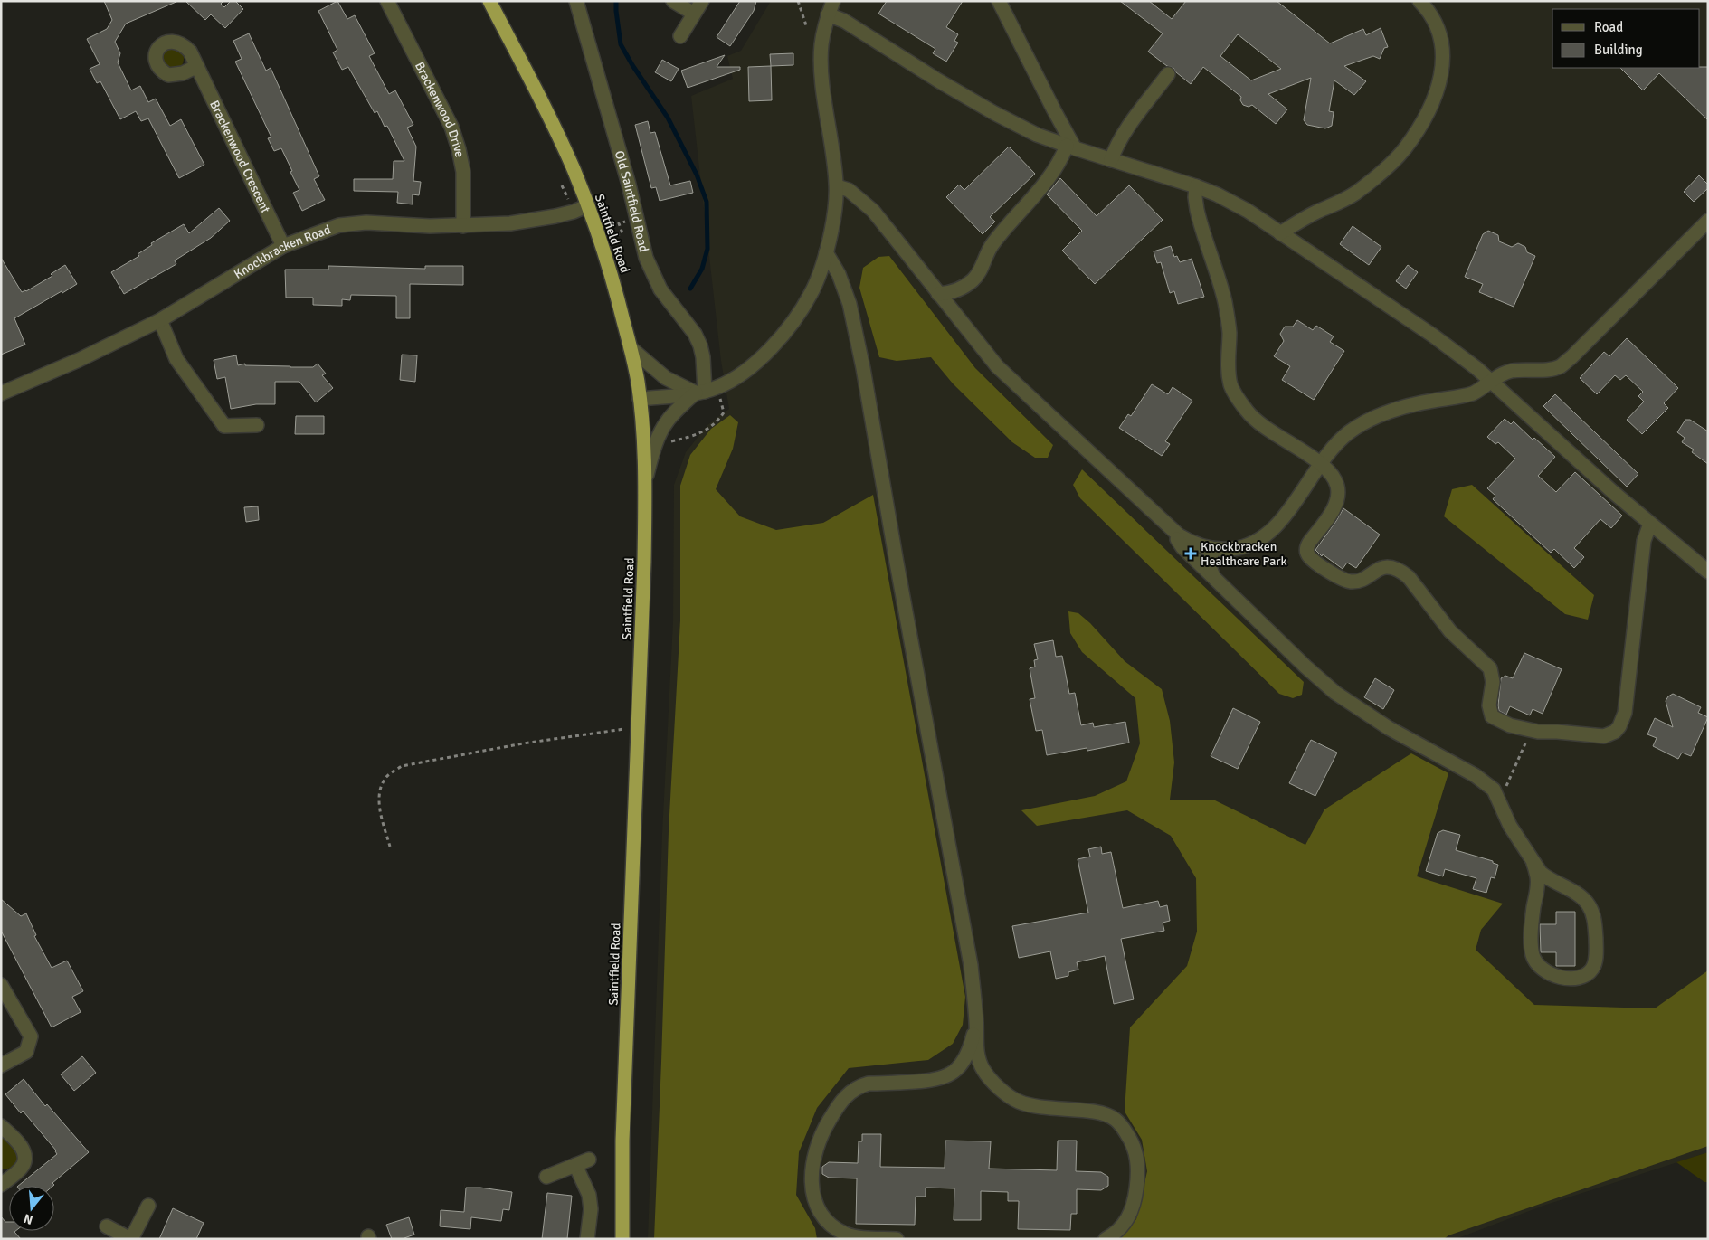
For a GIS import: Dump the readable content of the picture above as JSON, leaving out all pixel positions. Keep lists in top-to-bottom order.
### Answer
{
  "streets": {
    "highway": ["Saintfield Road"],
    "street": [
      "Brackenwood Drive",
      "Brackenwood Crescent",
      "Old Saintfield Road",
      "Knockbracken Road"
    ]
  },
  "crossings": [
    ["Brackenwood Drive", "Knockbracken Road"],
    ["Brackenwood Crescent", "Knockbracken Road"],
    ["Saintfield Road", "Knockbracken Road"]
  ],
  "places": {
    "health": ["Knockbracken Healthcare Park"]
  },
  "legend": ["Road", "Building"],
  "north": "bottom"
}
